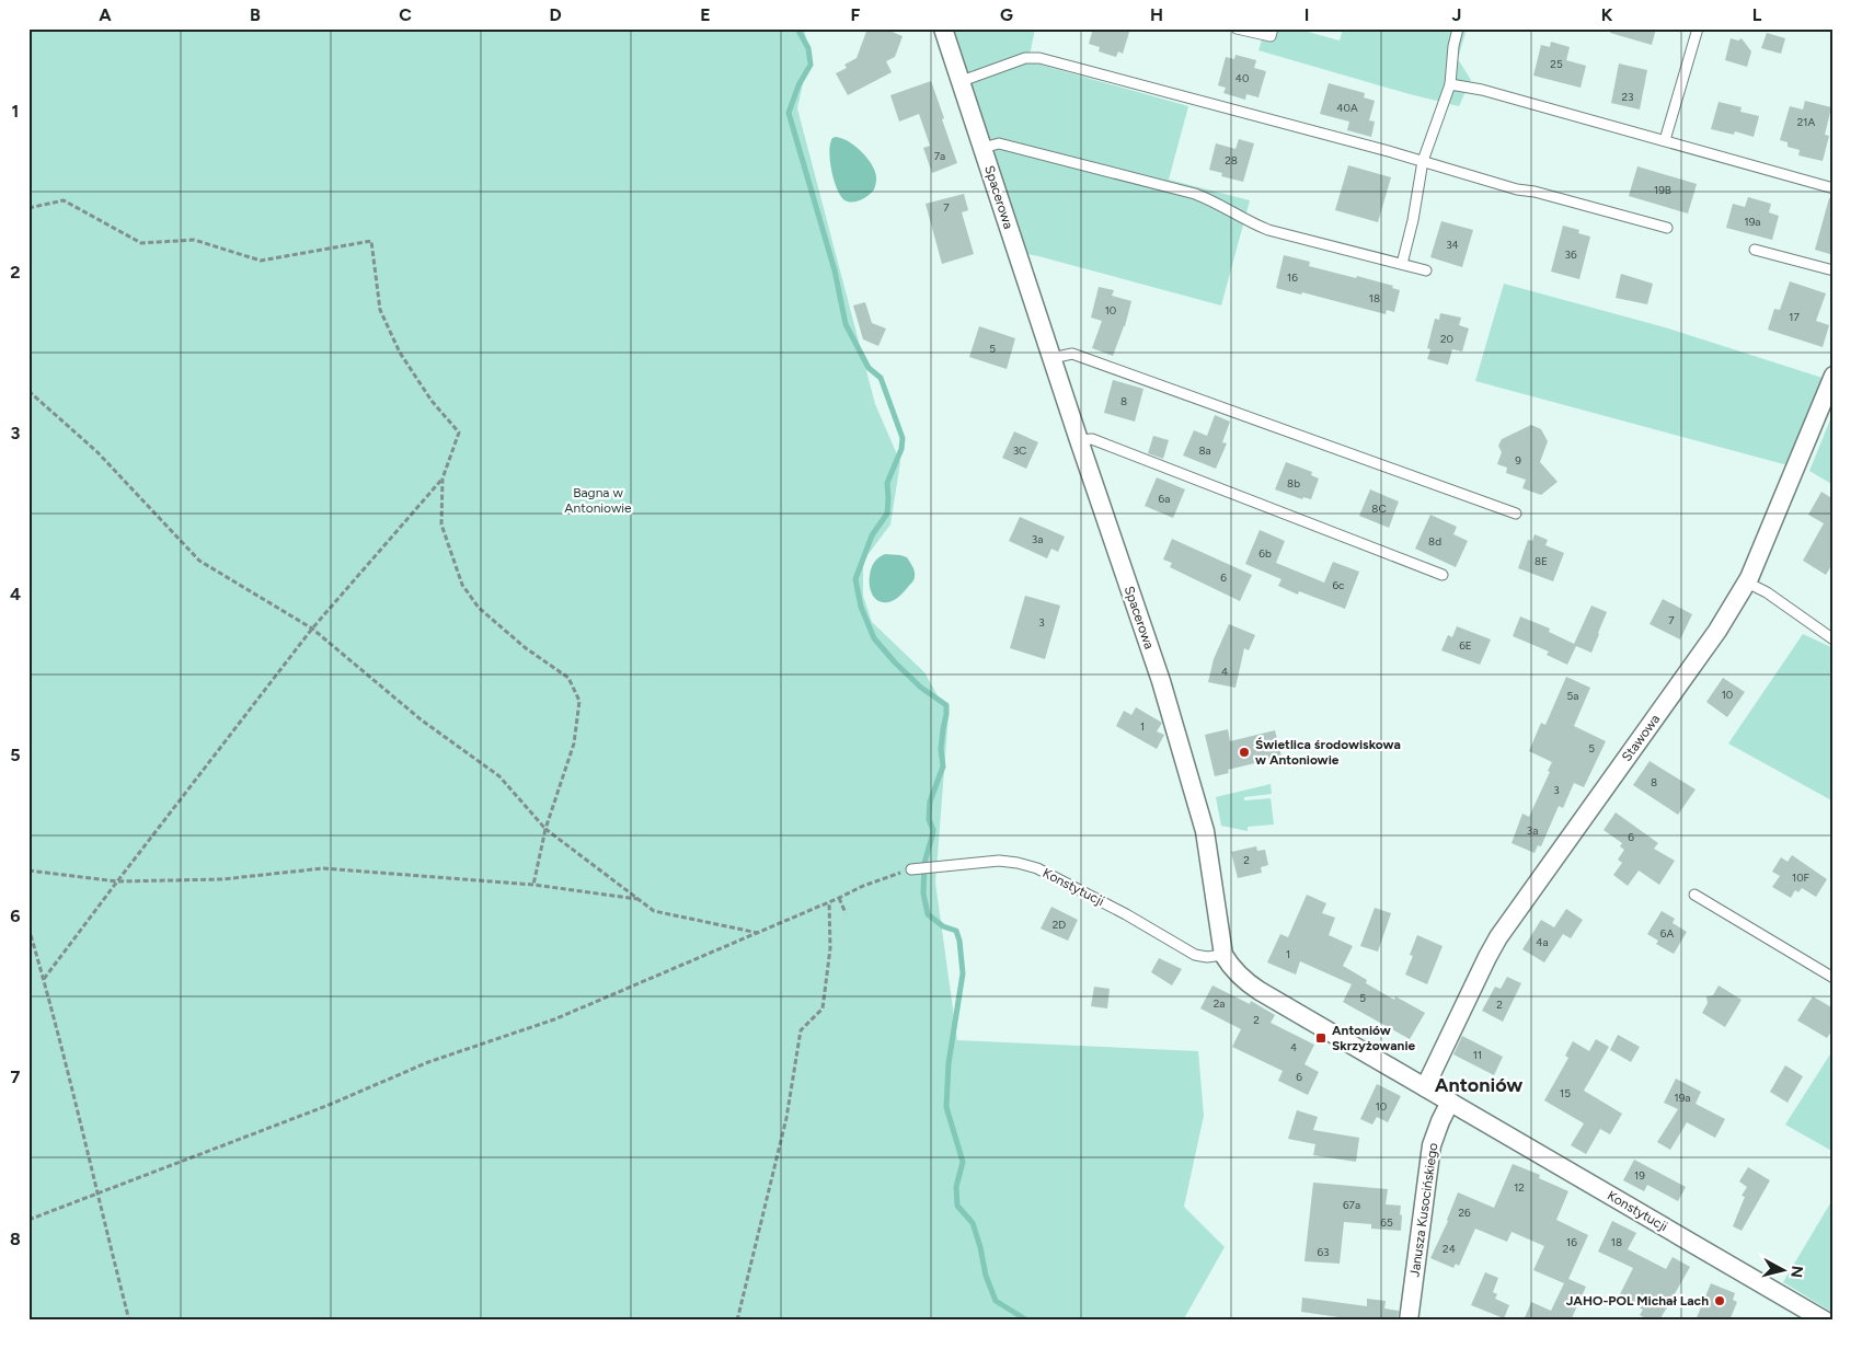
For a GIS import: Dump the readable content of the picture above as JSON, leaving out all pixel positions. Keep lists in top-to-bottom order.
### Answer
{
  "streets": {
    "street": [
      "Spacerowa",
      "Stawowa",
      "Konstytucji",
      "Janusza Kusocińskiego"
    ]
  },
  "crossings": [
    ["Spacerowa", "Stawowa"],
    ["Spacerowa", "Konstytucji"],
    ["Spacerowa", "Janusza Kusocińskiego"],
    ["Konstytucji", "Janusza Kusocińskiego"]
  ],
  "districts": ["Antoniów"],
  "parks": ["Bagna w Antoniowie"],
  "places": {
    "other": ["Świetlica środowiskowa w Antoniowie", "JAHO-POL Michał Lach"],
    "transit": ["Antoniów Skrzyżowanie"]
  },
  "house_numbers": [
    "25",
    "40",
    "23",
    "40A",
    "21A",
    "7a",
    "28",
    "19B",
    "7",
    "19a",
    "34",
    "36",
    "16",
    "18",
    "10",
    "17",
    "20",
    "5",
    "8",
    "3C",
    "8a",
    "9",
    "8b",
    "6a",
    "8C",
    "3a",
    "8d",
    "6b",
    "8E",
    "6",
    "6c",
    "7",
    "3",
    "6E",
    "4",
    "10",
    "5a",
    "1",
    "5",
    "8",
    "3",
    "3a",
    "6",
    "2",
    "10F",
    "2D",
    "6A",
    "4a",
    "1",
    "5",
    "2a",
    "2",
    "2",
    "4",
    "11",
    "6",
    "15",
    "19a",
    "10",
    "19",
    "12",
    "67a",
    "26",
    "65",
    "16",
    "18",
    "24",
    "63"
  ],
  "north": "right",
  "grid": {
    "columns": [
      "A",
      "B",
      "C",
      "D",
      "E",
      "F",
      "G",
      "H",
      "I",
      "J",
      "K",
      "L"
    ],
    "rows": [
      "1",
      "2",
      "3",
      "4",
      "5",
      "6",
      "7",
      "8"
    ]
  }
}
